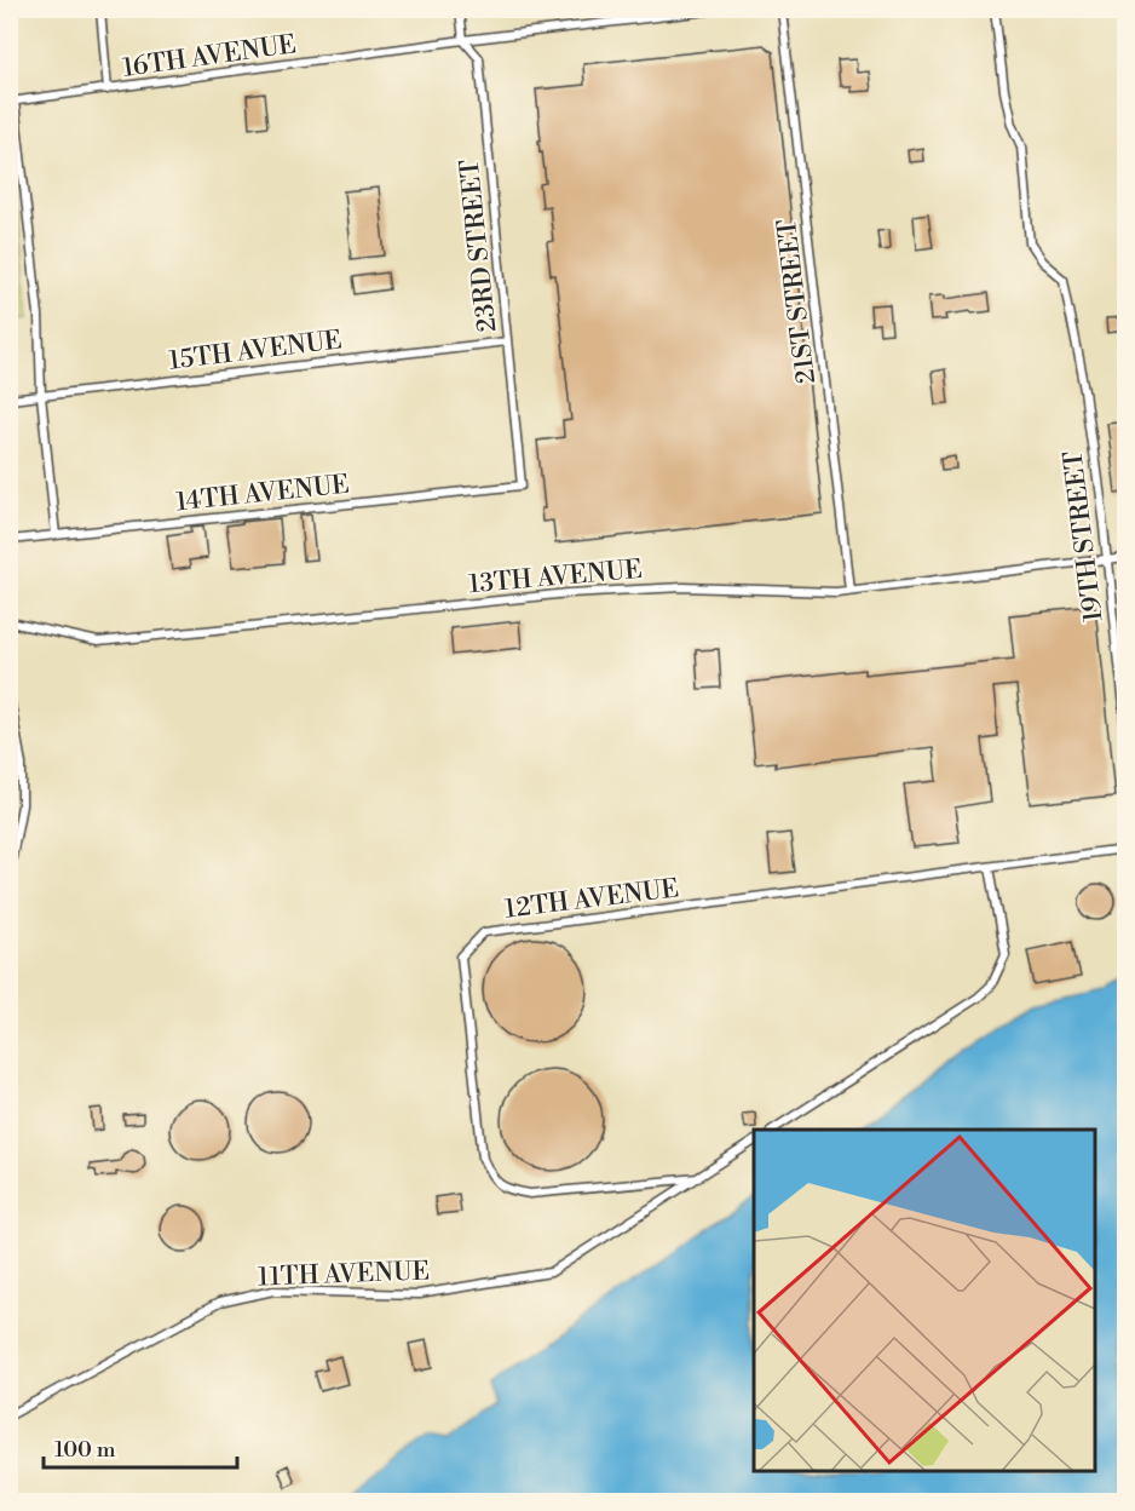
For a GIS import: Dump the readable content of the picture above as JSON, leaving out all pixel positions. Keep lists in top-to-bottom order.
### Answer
{
  "streets": {
    "lane": [
      "16TH AVENUE",
      "23RD STREET",
      "21ST STREET",
      "15TH AVENUE",
      "14TH AVENUE",
      "19TH STREET",
      "13TH AVENUE",
      "12TH AVENUE",
      "11TH AVENUE"
    ]
  },
  "crossings": [
    ["16TH AVENUE", "23RD STREET"],
    ["23RD STREET", "15TH AVENUE"],
    ["23RD STREET", "14TH AVENUE"],
    ["21ST STREET", "13TH AVENUE"],
    ["19TH STREET", "13TH AVENUE"],
    ["12TH AVENUE", "11TH AVENUE"]
  ],
  "scale_bar": "100 m"
}
